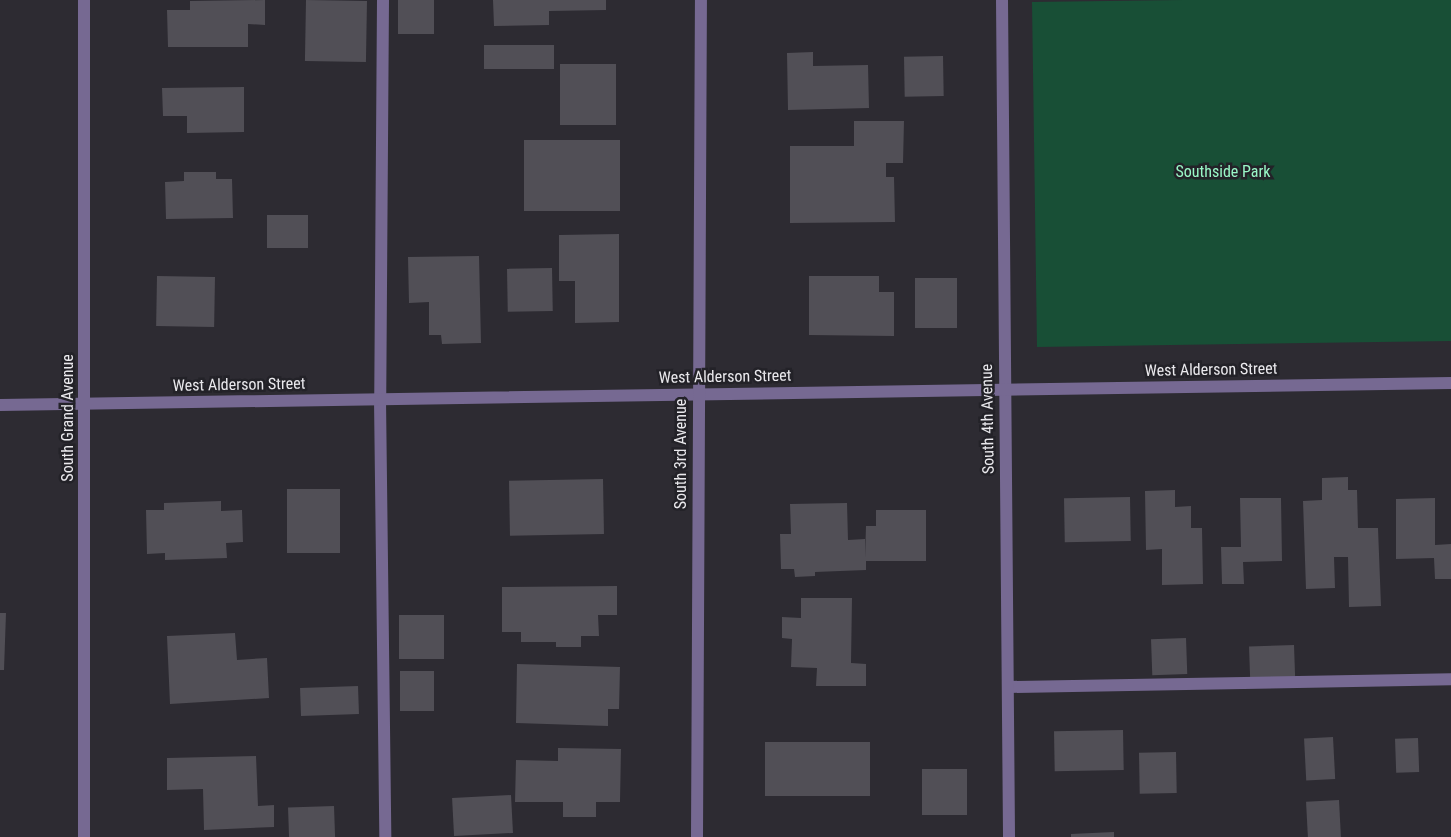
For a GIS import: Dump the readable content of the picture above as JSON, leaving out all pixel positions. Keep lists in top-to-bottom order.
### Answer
{
  "streets": {
    "street": [
      "West Alderson Street",
      "South Grand Avenue",
      "South 4th Avenue",
      "South 3rd Avenue"
    ]
  },
  "crossings": [
    ["West Alderson Street", "South Grand Avenue"],
    ["West Alderson Street", "South 4th Avenue"],
    ["West Alderson Street", "South 3rd Avenue"]
  ],
  "parks": ["Southside Park"]
}
